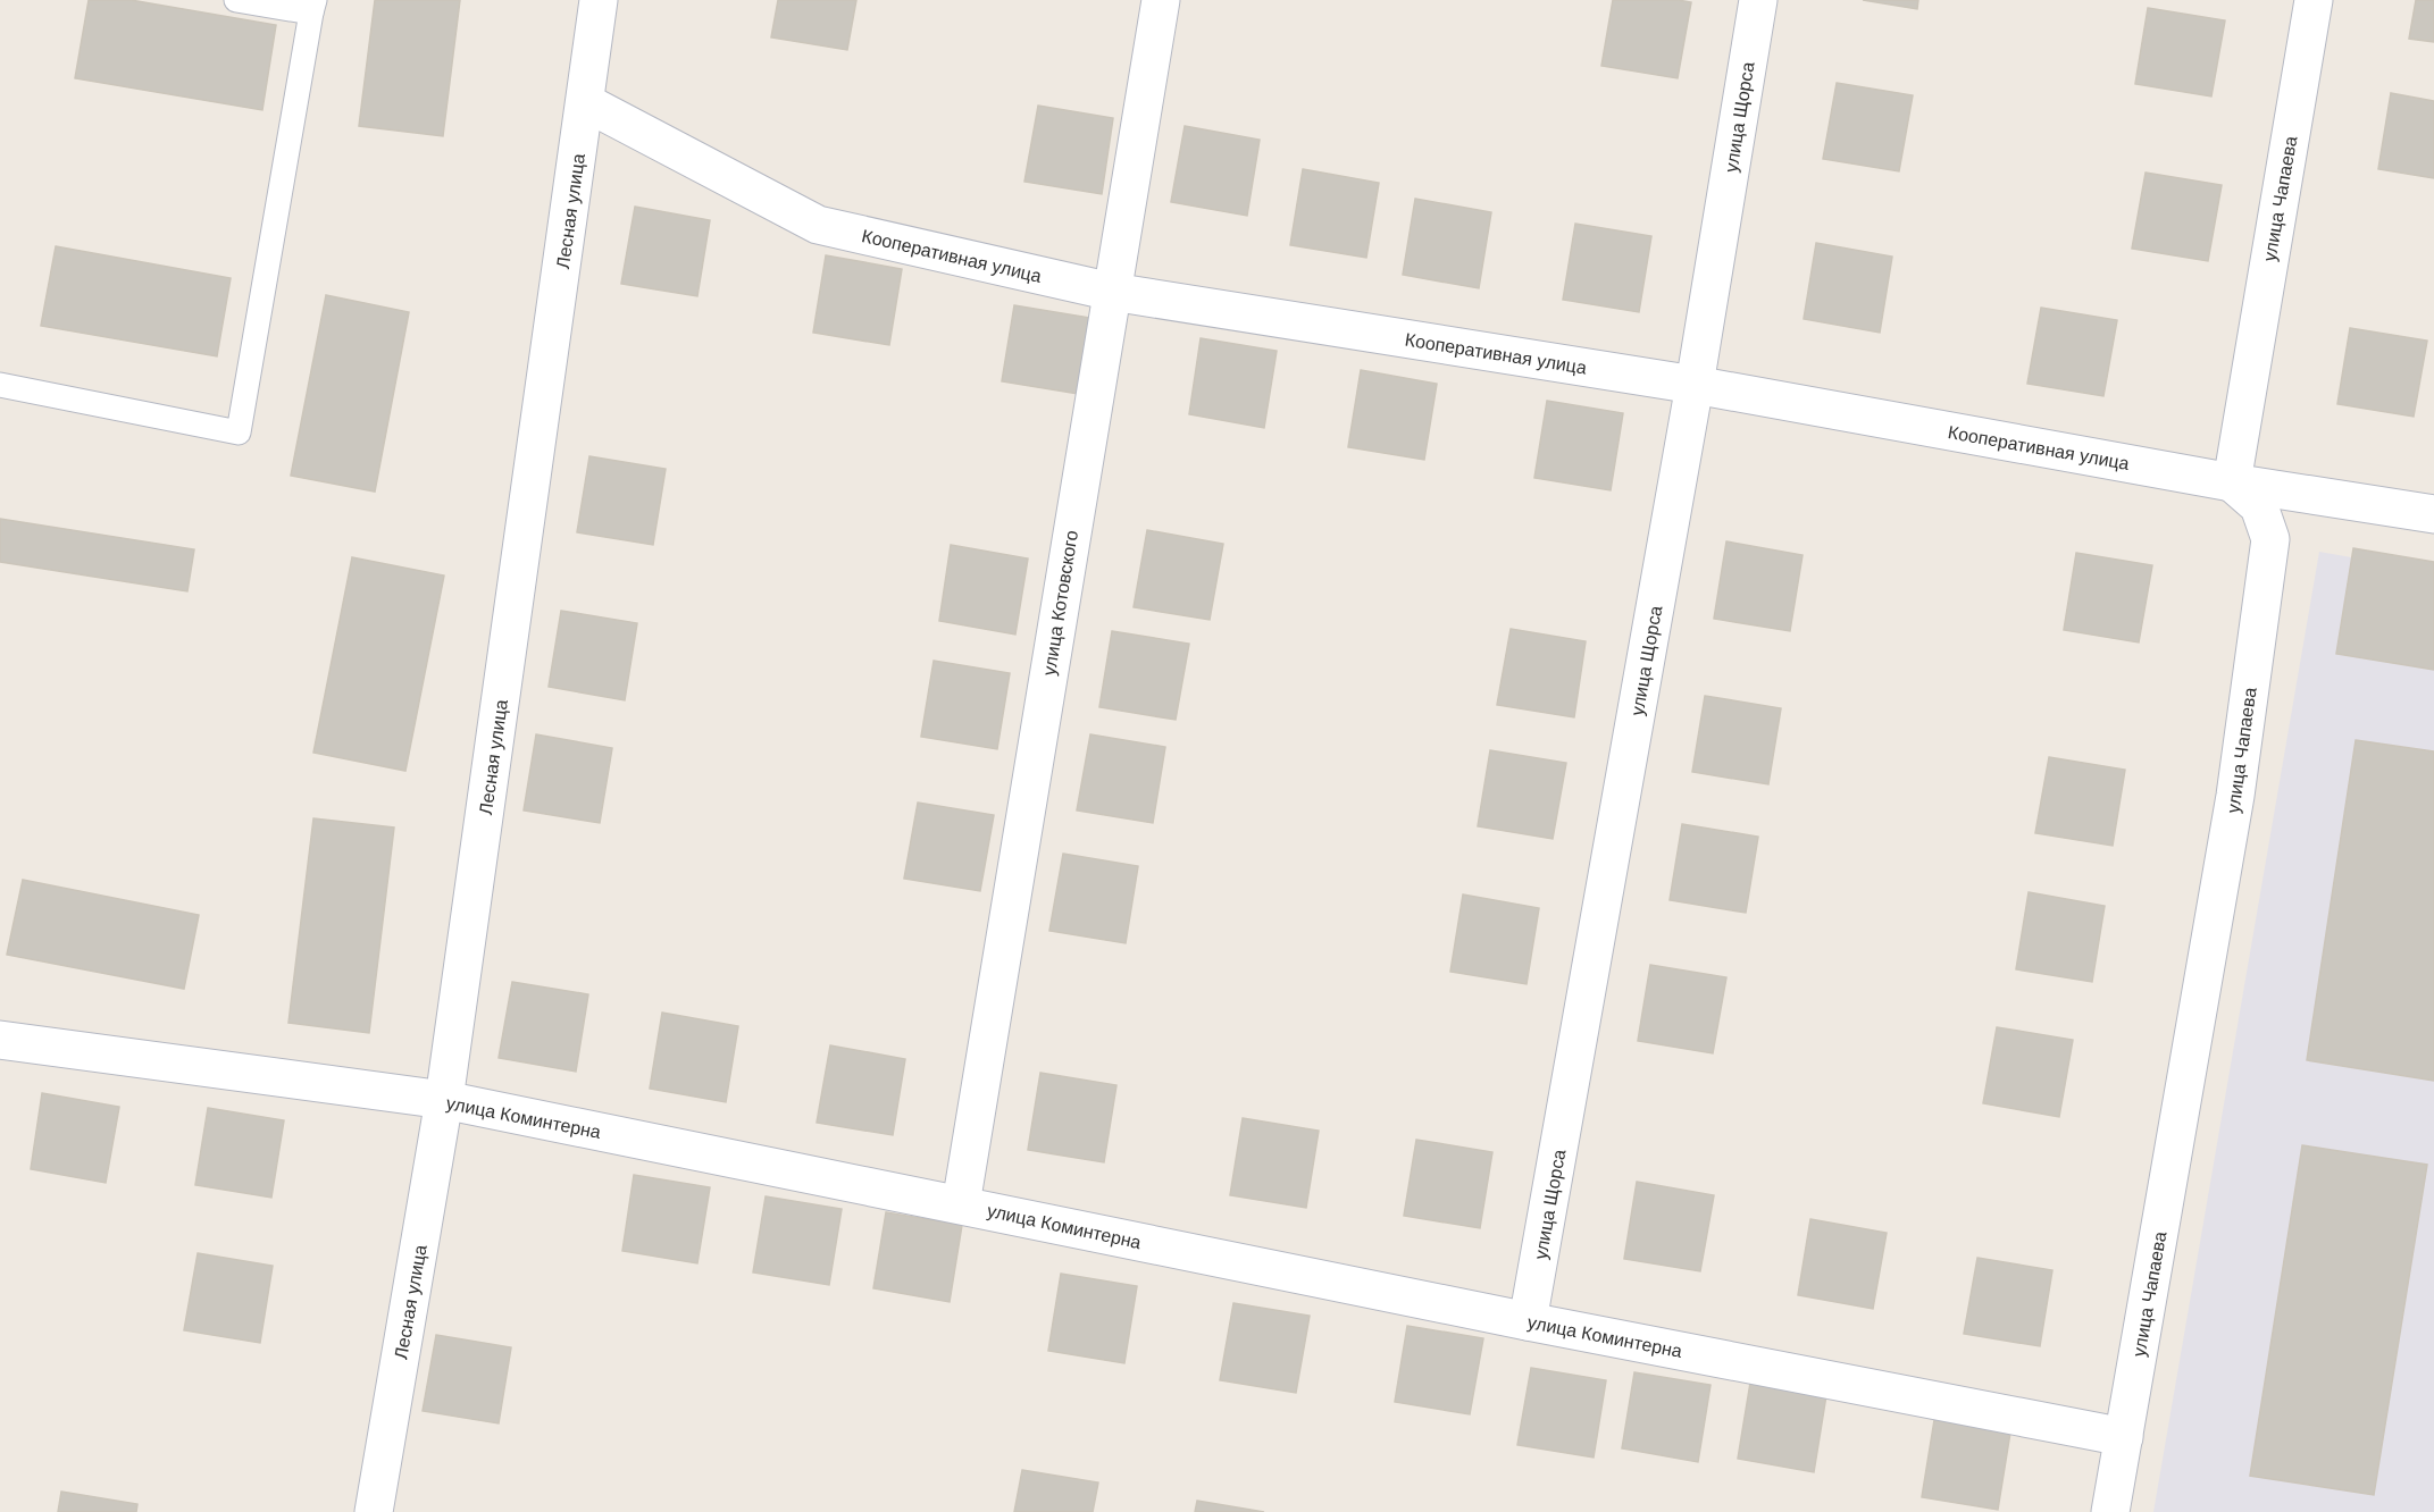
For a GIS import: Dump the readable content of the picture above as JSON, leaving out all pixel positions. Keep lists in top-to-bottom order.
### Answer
{
  "streets": {
    "street": [
      "улица Щорса",
      "улица Чапаева",
      "Лесная улица",
      "Кооперативная улица",
      "улица Котовского",
      "улица Коминтерна"
    ]
  },
  "crossings": [
    ["улица Щорса", "Кооперативная улица"],
    ["улица Щорса", "улица Коминтерна"],
    ["улица Чапаева", "Кооперативная улица"],
    ["улица Чапаева", "улица Коминтерна"],
    ["Лесная улица", "Кооперативная улица"],
    ["Лесная улица", "улица Коминтерна"],
    ["Кооперативная улица", "улица Котовского"],
    ["улица Котовского", "улица Коминтерна"]
  ]
}
